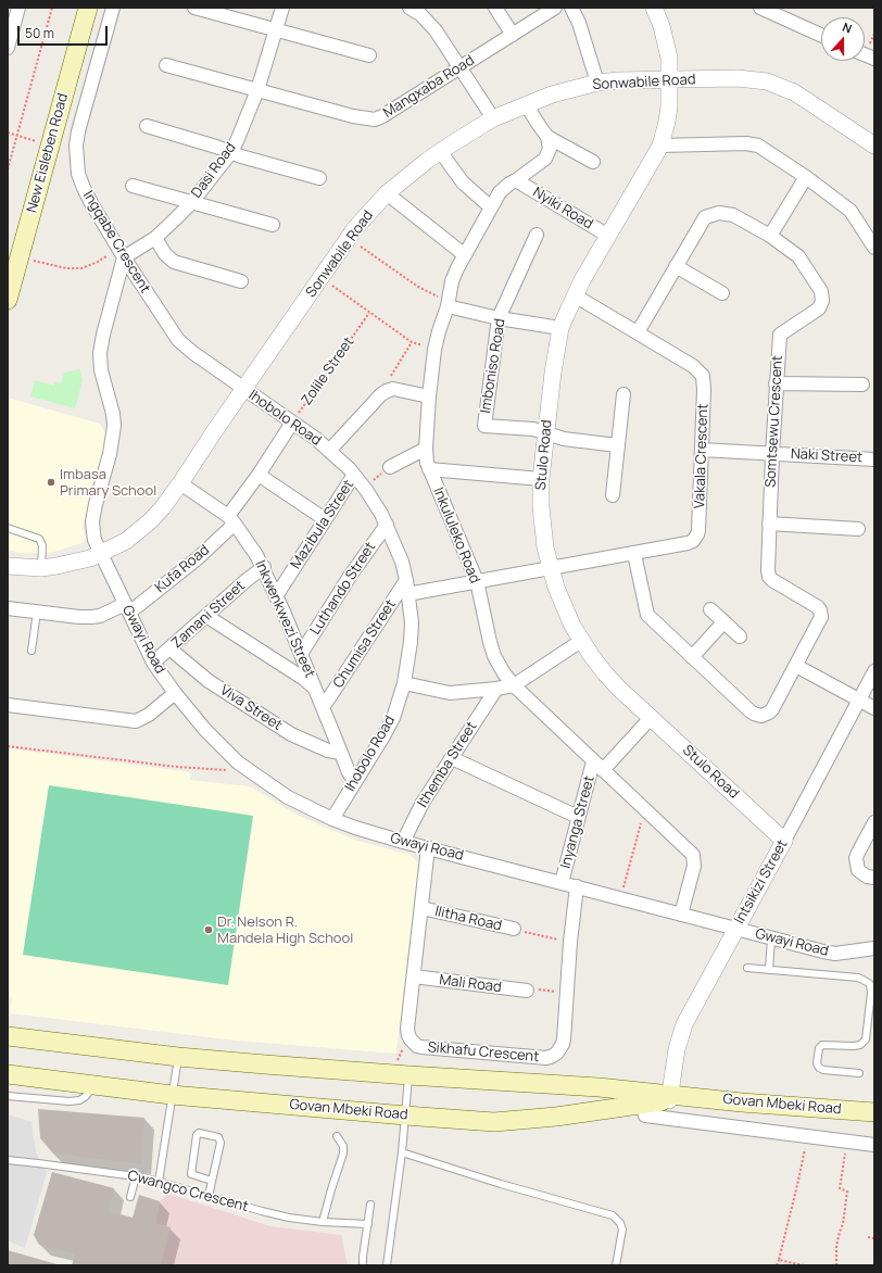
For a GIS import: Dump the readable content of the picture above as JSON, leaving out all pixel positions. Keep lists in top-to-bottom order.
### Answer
{
  "streets": {
    "main road": ["New Eisleben Road", "Govan Mbeki Road"],
    "street": [
      "Sonwabile Road",
      "Mangxaba Road",
      "Dasi Road",
      "Nyiki Road",
      "Ingqabe Crescent",
      "Imboniso Road",
      "Ihobolo Road",
      "Somtsewu Crescent",
      "Stulo Road",
      "Vakala Crescent",
      "Naki Street",
      "Mazibula Street",
      "Inkululeko Road",
      "Kufa Road",
      "Luthando Street",
      "Zamani Street",
      "Inkwenkwezi Street",
      "Gwayi Road",
      "Chumisa Street",
      "Viva Street",
      "Ithemba Street",
      "Inyanga Street",
      "Intsikizi Street",
      "Ilitha Road",
      "Mali Road",
      "Sikhafu Crescent"
    ],
    "lane": ["Cwangco Crescent"],
    "path": ["Zolile Street"]
  },
  "crossings": [
    ["Sonwabile Road", "Ingqabe Crescent"],
    ["Sonwabile Road", "Ihobolo Road"],
    ["Sonwabile Road", "Stulo Road"],
    ["Sonwabile Road", "Inkwenkwezi Street"],
    ["Sonwabile Road", "Gwayi Road"],
    ["Mangxaba Road", "Dasi Road"],
    ["Dasi Road", "Ingqabe Crescent"],
    ["Dasi Road", "Gwayi Road"],
    ["Nyiki Road", "Stulo Road"],
    ["Nyiki Road", "Inkululeko Road"],
    ["Ingqabe Crescent", "Ihobolo Road"],
    ["Ingqabe Crescent", "Gwayi Road"],
    ["Imboniso Road", "Stulo Road"],
    ["Zolile Street", "Ihobolo Road"],
    ["Ihobolo Road", "Vakala Crescent"],
    ["Ihobolo Road", "Mazibula Street"],
    ["Ihobolo Road", "Luthando Street"],
    ["Ihobolo Road", "Inkwenkwezi Street"],
    ["Ihobolo Road", "Gwayi Road"],
    ["Ihobolo Road", "Chumisa Street"],
    ["Somtsewu Crescent", "Vakala Crescent"],
    ["Somtsewu Crescent", "Naki Street"],
    ["Stulo Road", "Vakala Crescent"],
    ["Stulo Road", "Inyanga Street"],
    ["Stulo Road", "Intsikizi Street"],
    ["Vakala Crescent", "Naki Street"],
    ["Vakala Crescent", "Inkululeko Road"],
    ["Mazibula Street", "Inkwenkwezi Street"],
    ["Inkululeko Road", "Gwayi Road"],
    ["Inkululeko Road", "Inyanga Street"],
    ["Kufa Road", "Inkwenkwezi Street"],
    ["Kufa Road", "Gwayi Road"],
    ["Luthando Street", "Inkwenkwezi Street"],
    ["Zamani Street", "Inkwenkwezi Street"],
    ["Zamani Street", "Gwayi Road"],
    ["Zamani Street", "Viva Street"],
    ["Inkwenkwezi Street", "Chumisa Street"],
    ["Inkwenkwezi Street", "Viva Street"],
    ["Gwayi Road", "Ithemba Street"],
    ["Gwayi Road", "Inyanga Street"],
    ["Gwayi Road", "Intsikizi Street"],
    ["Gwayi Road", "Sikhafu Crescent"],
    ["Intsikizi Street", "Govan Mbeki Road"],
    ["Ilitha Road", "Sikhafu Crescent"],
    ["Mali Road", "Sikhafu Crescent"]
  ],
  "places": ["Imbasa Primary School", "Dr. Nelson R. Mandela High School"],
  "scale_bar": "50 m",
  "north": "top"
}
